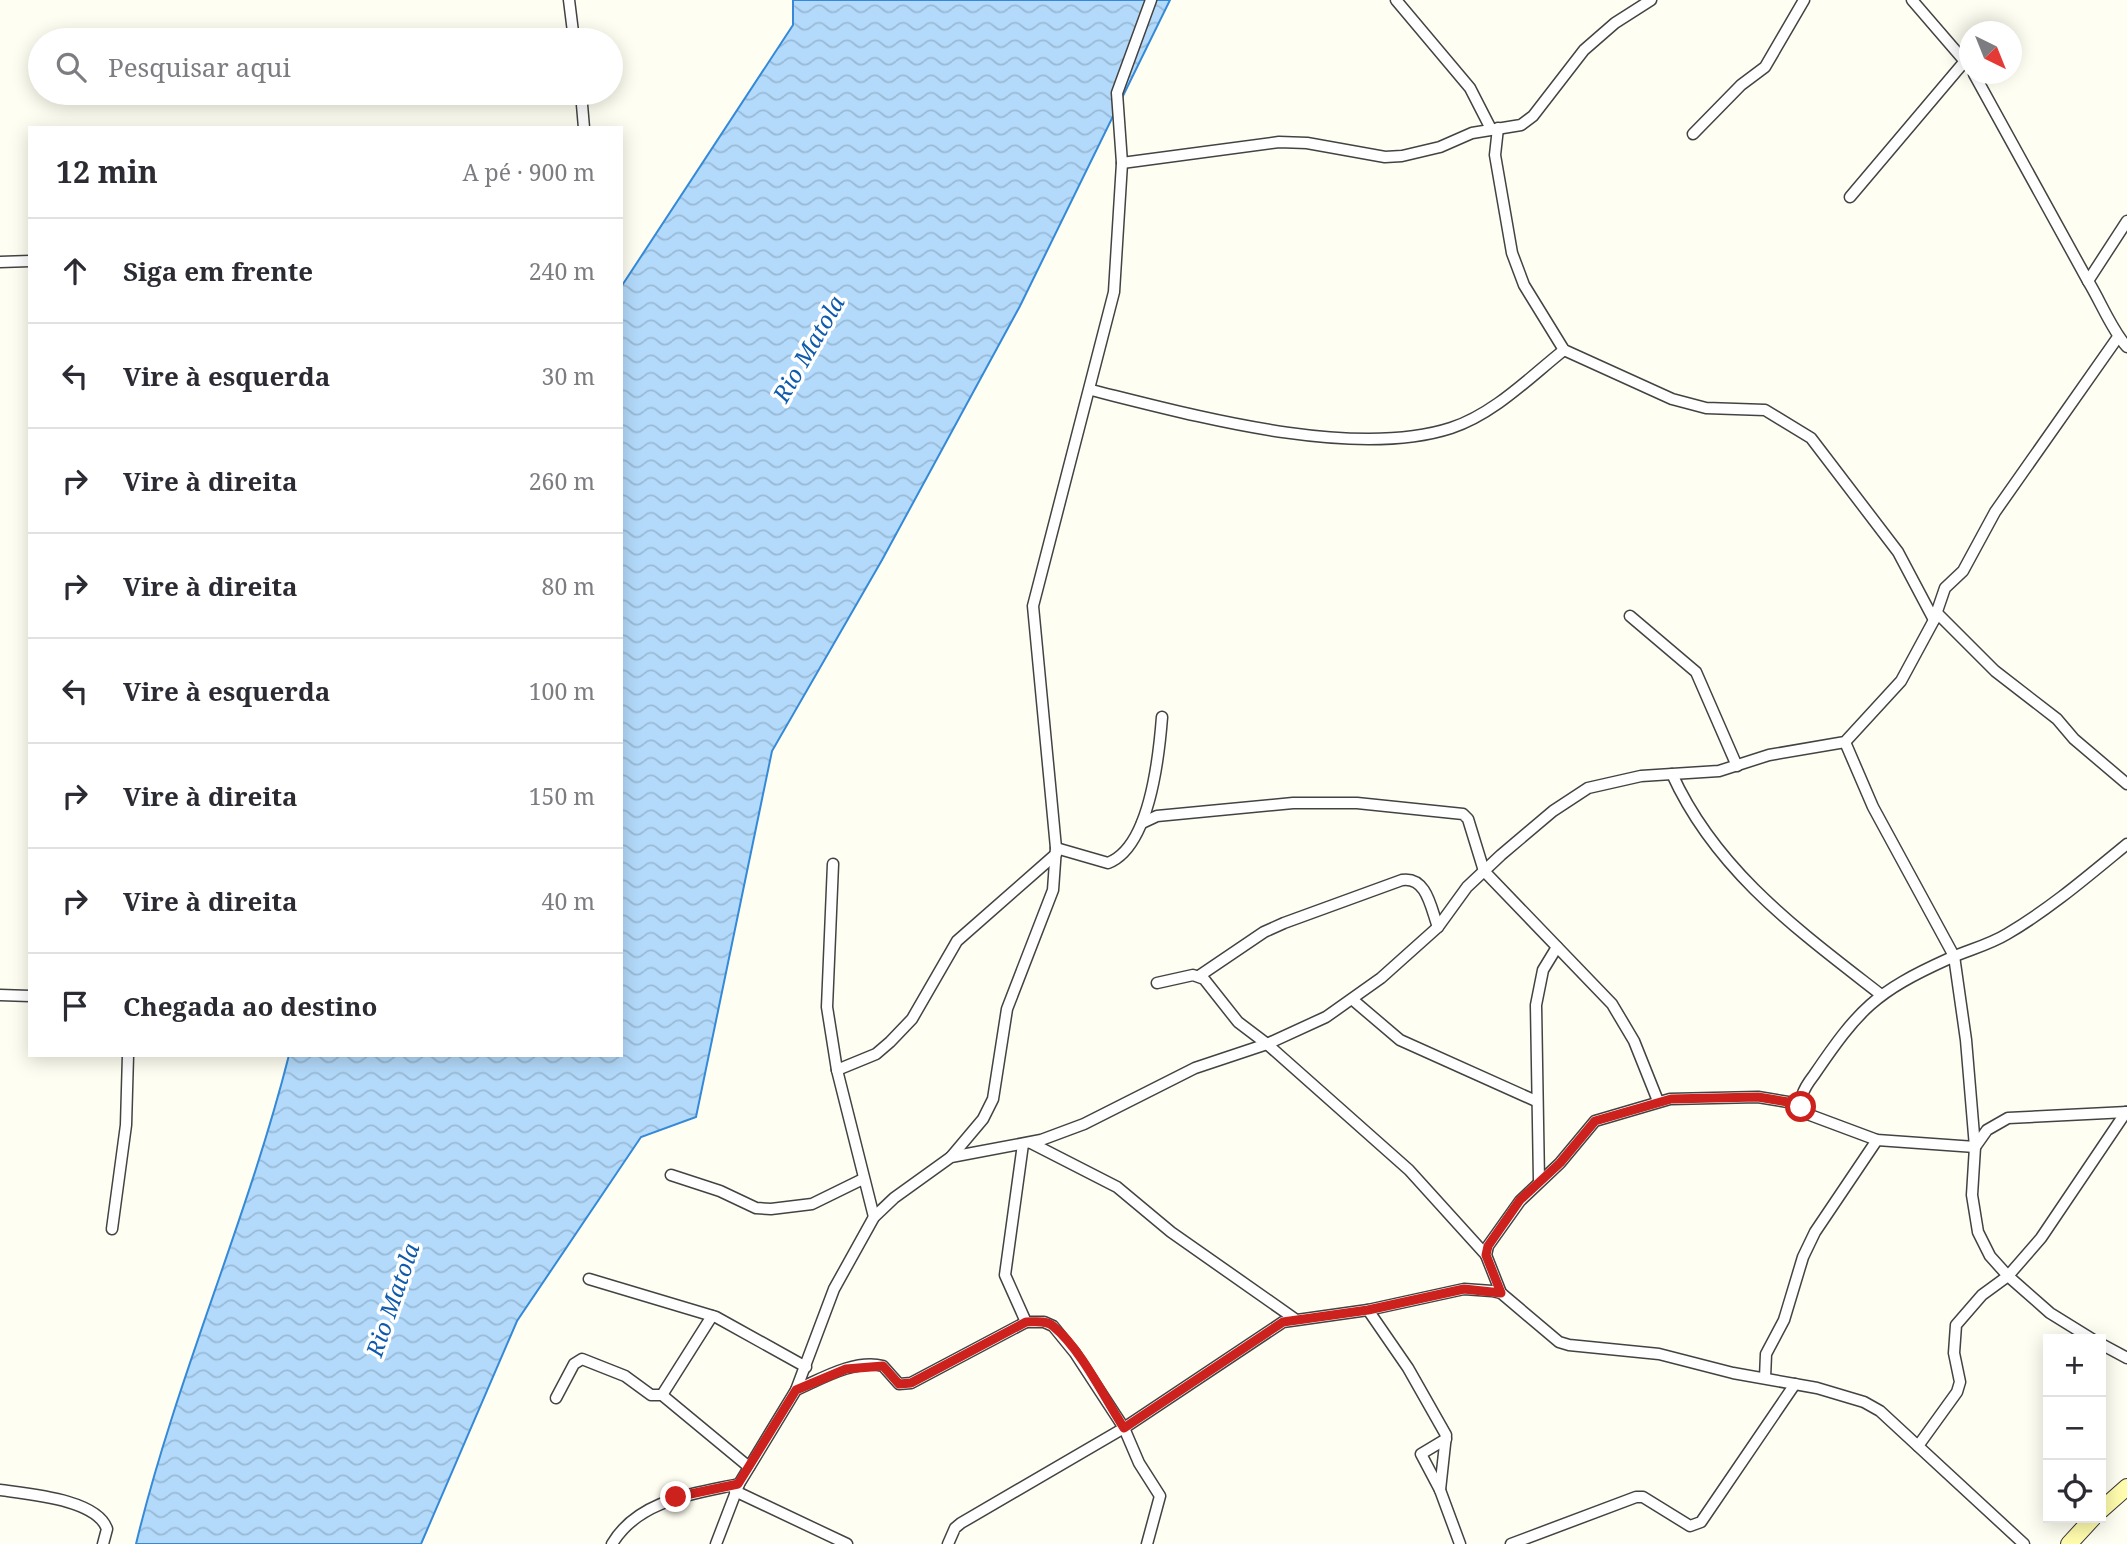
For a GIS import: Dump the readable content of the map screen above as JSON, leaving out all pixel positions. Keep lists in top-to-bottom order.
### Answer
{
  "water": ["Rio Matola"],
  "north": "bottom right",
  "page": {
    "search": "Pesquisar aqui",
    "heading": ["12 min", "A pé · 900 m"],
    "list": [
      ["Siga em frente", "240 m"],
      ["Vire à esquerda", "30 m"],
      ["Vire à direita", "260 m"],
      ["Vire à direita", "80 m"],
      ["Vire à esquerda", "100 m"],
      ["Vire à direita", "150 m"],
      ["Vire à direita", "40 m"],
      "Chegada ao destino"
    ],
    "map_buttons": ["+", "−"]
  }
}
